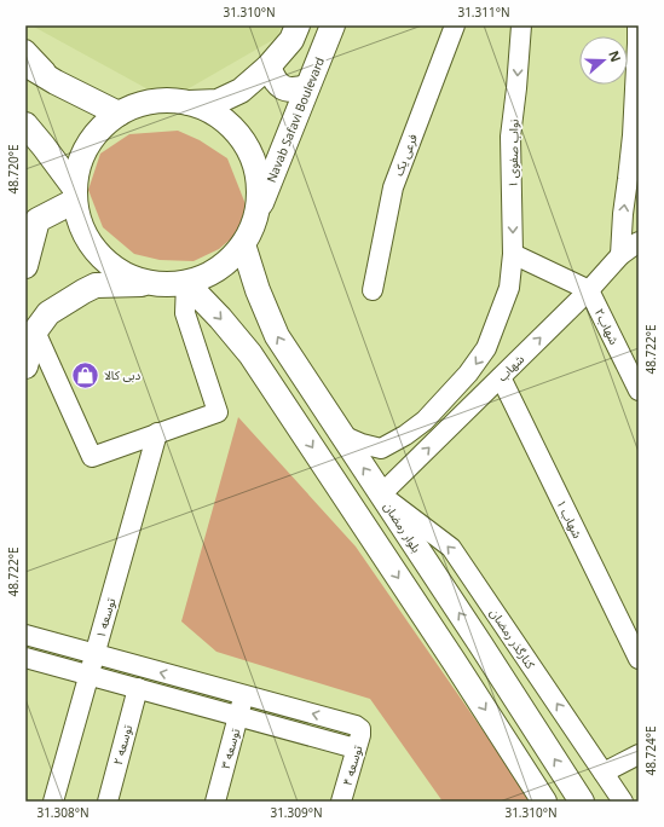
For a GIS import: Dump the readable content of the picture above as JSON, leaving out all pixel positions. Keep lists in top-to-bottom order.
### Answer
{
  "streets": {
    "main road": ["Navab Safavi Boulevard", "بلوار رمضان"],
    "street": [
      "نواب صفوی ۱",
      "فرعی یک",
      "شهاب۲",
      "شهاب",
      "شهاب ۱",
      "توسعه ۱",
      "کنارگذر رمضان",
      "توسعه ۲",
      "توسعه ۳",
      "توسعه ۴"
    ]
  },
  "crossings": [
    ["Navab Safavi Boulevard", "بلوار رمضان"],
    ["نواب صفوی ۱", "بلوار رمضان"],
    ["شهاب۲", "شهاب"],
    ["شهاب", "شهاب ۱"],
    ["شهاب", "بلوار رمضان"],
    ["شهاب", "کنارگذر رمضان"],
    ["بلوار رمضان", "کنارگذر رمضان"],
    ["توسعه ۳", "توسعه ۴"]
  ],
  "one_way": ["شهاب", "کنارگذر رمضان", "توسعه ۴"],
  "places": {
    "shop": ["دبی کالا"]
  },
  "north": "right",
  "coordinates": [
    "31.310°N",
    "31.311°N",
    "48.720°E",
    "48.722°E",
    "48.724°E",
    "31.308°N",
    "31.309°N"
  ]
}
